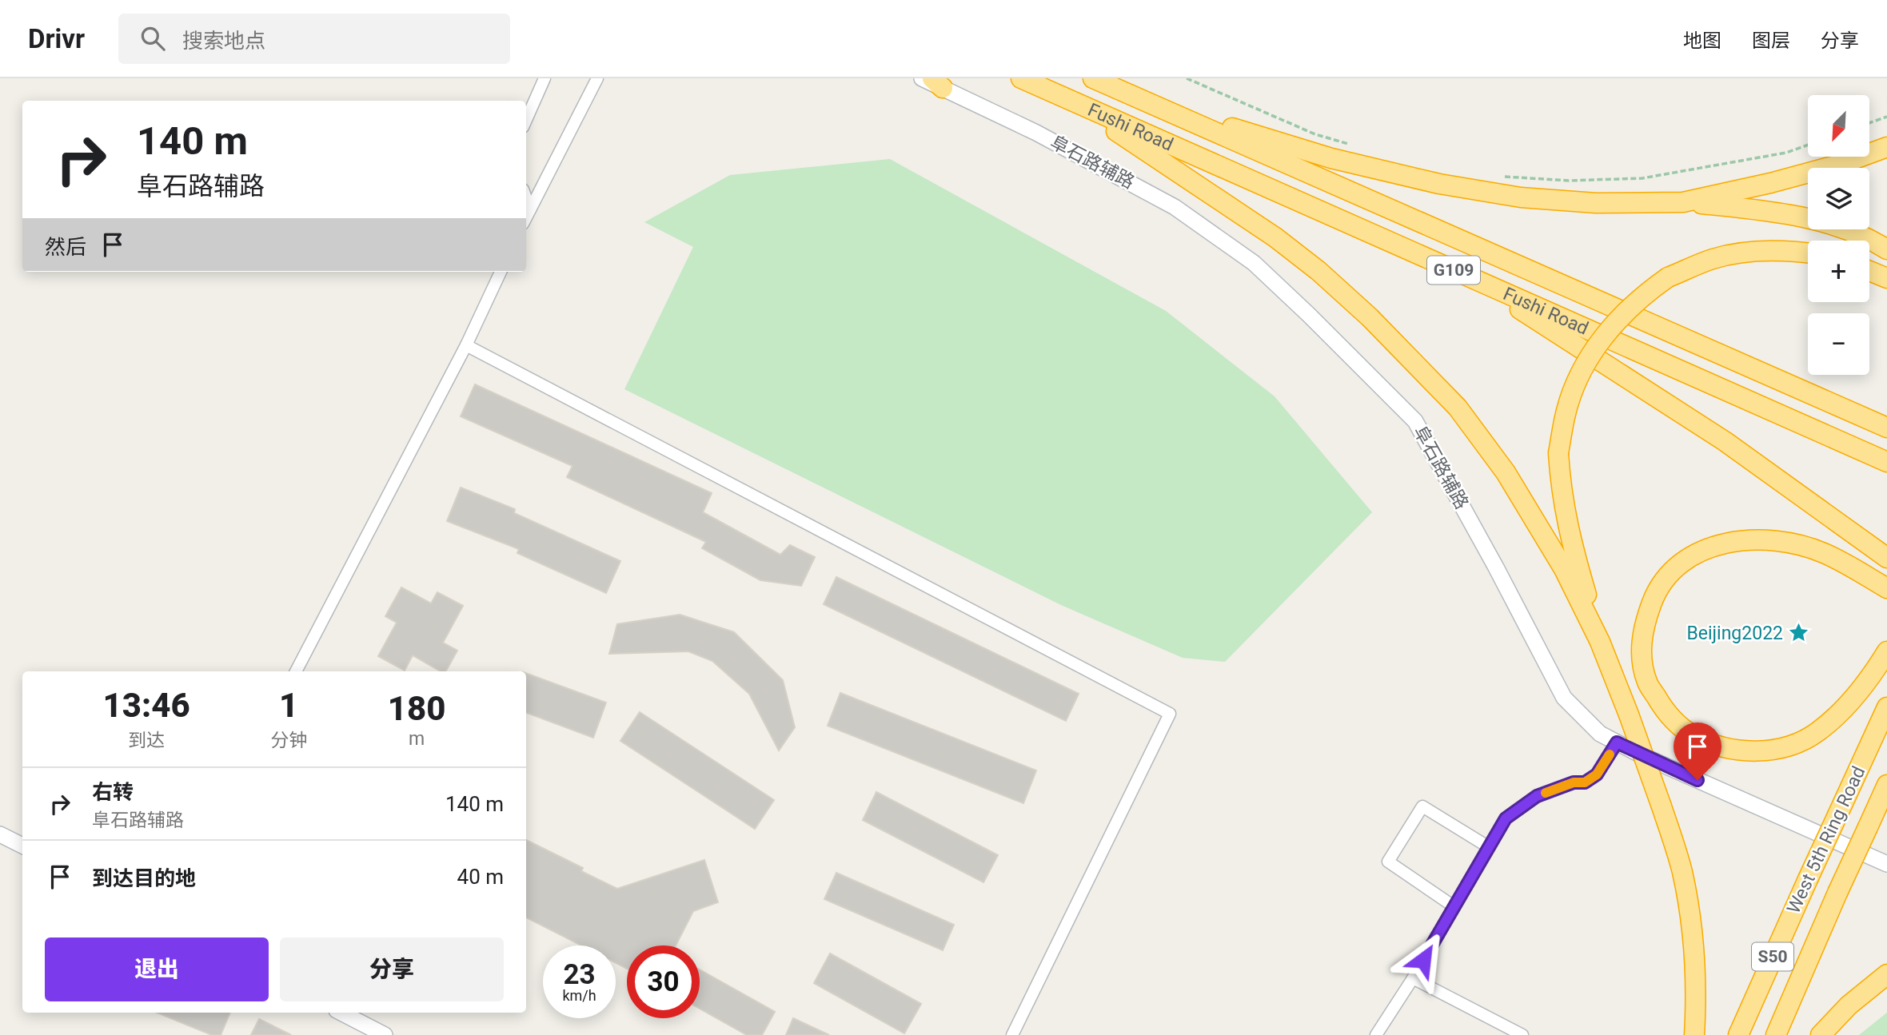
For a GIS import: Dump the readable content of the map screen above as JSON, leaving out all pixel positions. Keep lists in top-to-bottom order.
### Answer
{
  "streets": {
    "highway": [
      "Fushi Road",
      "G109",
      "West 5th Ring Road",
      "S50"
    ],
    "main road": ["阜石路辅路"]
  },
  "places": {
    "place": ["Beijing2022"]
  },
  "north": "bottom left",
  "page": {
    "header": "Drivr",
    "search": "搜索地点",
    "nav": ["地图", "图层", "分享"],
    "map_buttons": ["+", "−"],
    "turn": ["140 m", "阜石路辅路"],
    "then": "然后",
    "eta": [
      "13:46",
      "到达",
      "1",
      "分钟",
      "180",
      "m"
    ],
    "list": [
      {
        "name": "右转",
        "note": "阜石路辅路",
        "value": "140 m"
      },
      {
        "name": "到达目的地",
        "value": "40 m"
      }
    ],
    "buttons": ["退出", "分享"],
    "speed": "23 km/h",
    "limit": "30"
  }
}
